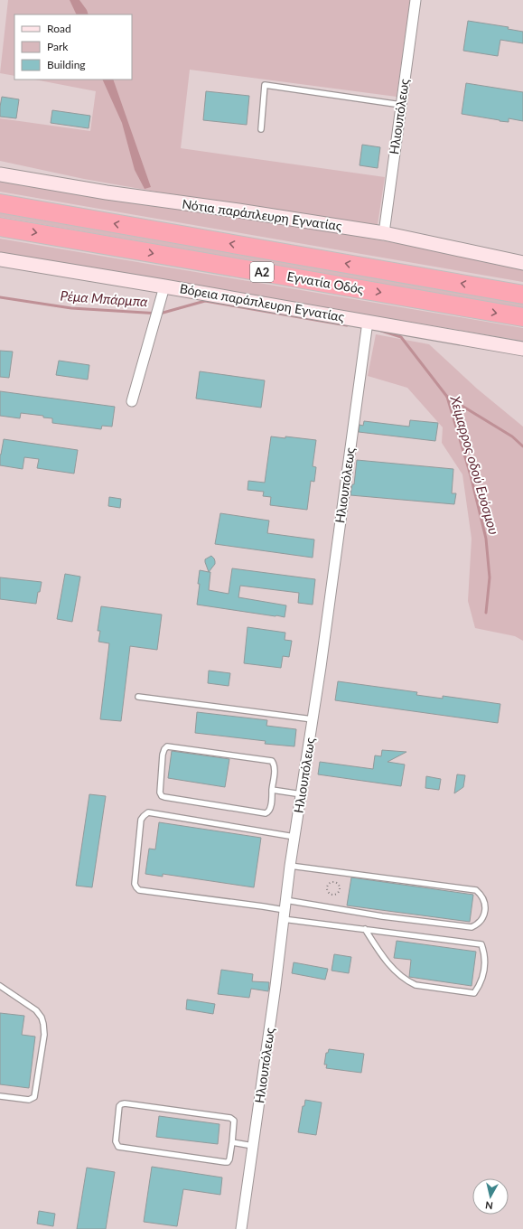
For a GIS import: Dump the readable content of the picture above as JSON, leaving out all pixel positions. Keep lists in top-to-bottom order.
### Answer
{
  "streets": {
    "highway": ["Α2", "Εγνατία Οδός"],
    "street": ["Ηλιουπόλεως", "Νότια παράπλευρη Εγνατίας", "Βόρεια παράπλευρη Εγνατίας"]
  },
  "crossings": [
    ["Ηλιουπόλεως", "Νότια παράπλευρη Εγνατίας"],
    ["Ηλιουπόλεως", "Βόρεια παράπλευρη Εγνατίας"]
  ],
  "water": ["Ρέμα Μπάρμπα", "Χείμαρρος οδού Ευόσμου"],
  "legend": ["Road", "Park", "Building"],
  "north": "bottom"
}
